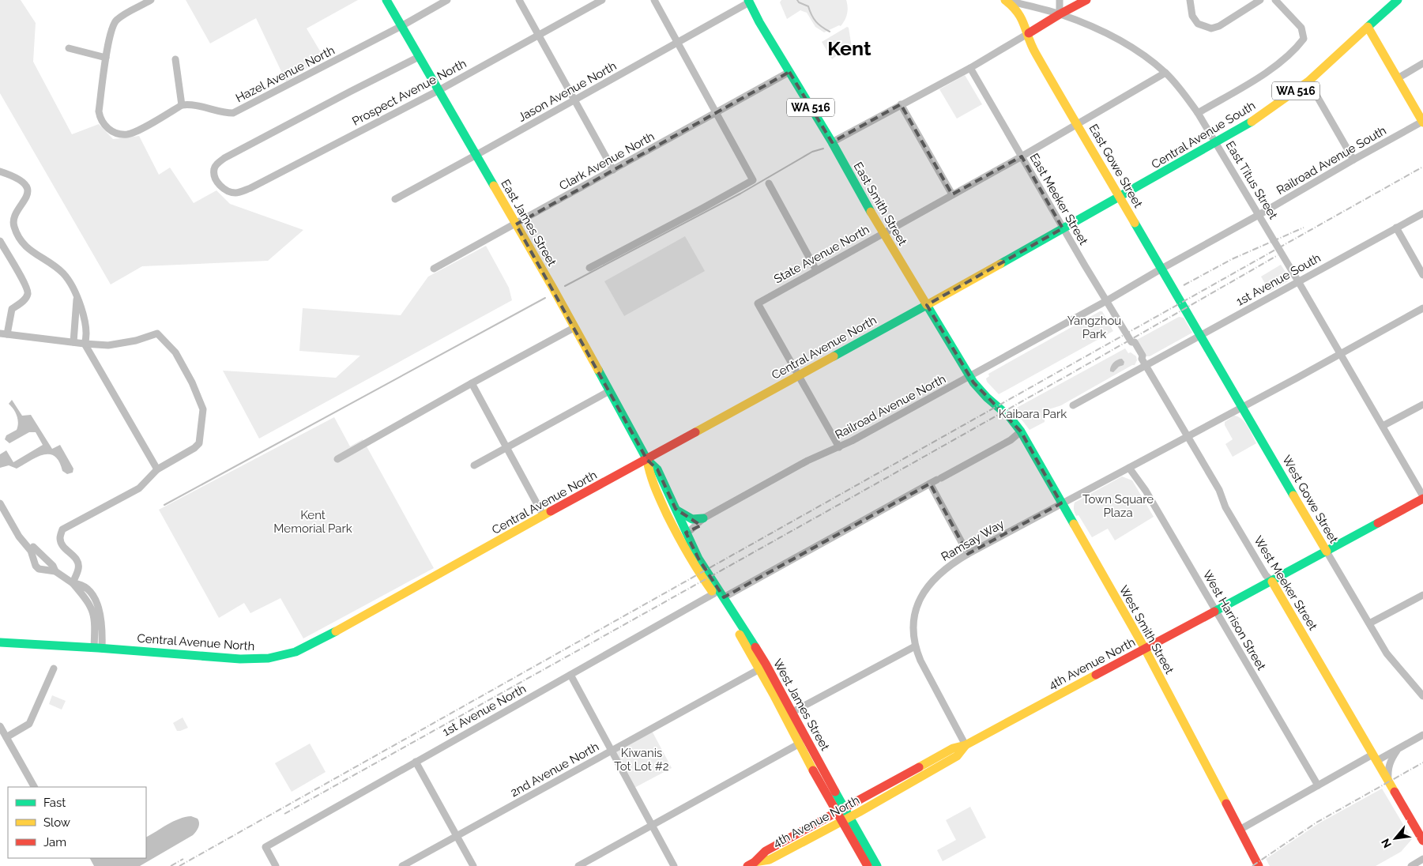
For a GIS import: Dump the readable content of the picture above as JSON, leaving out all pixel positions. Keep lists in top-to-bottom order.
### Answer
{
  "streets": {
    "main road": [
      "WA 516",
      "Central Avenue South",
      "East Gowe Street",
      "East Titus Street",
      "East Smith Street",
      "East James Street",
      "Central Avenue North",
      "West Gowe Street",
      "West Meeker Street",
      "West Smith Street",
      "4th Avenue North",
      "West James Street"
    ],
    "street": [
      "Hazel Avenue North",
      "Jason Avenue North",
      "Prospect Avenue North",
      "Railroad Avenue South",
      "Clark Avenue North",
      "East Meeker Street",
      "State Avenue North",
      "1st Avenue South",
      "Railroad Avenue North",
      "Ramsay Way",
      "West Harrison Street",
      "1st Avenue North",
      "2nd Avenue North"
    ]
  },
  "crossings": [
    ["Hazel Avenue North", "East James Street"],
    ["Jason Avenue North", "East Smith Street"],
    ["Jason Avenue North", "East James Street"],
    ["Prospect Avenue North", "East James Street"],
    ["Central Avenue South", "East Gowe Street"],
    ["Central Avenue South", "East Titus Street"],
    ["Central Avenue South", "East Meeker Street"],
    ["Central Avenue South", "Central Avenue North"],
    ["Railroad Avenue South", "East Gowe Street"],
    ["Railroad Avenue South", "East Titus Street"],
    ["Railroad Avenue South", "East Meeker Street"],
    ["Railroad Avenue South", "Railroad Avenue North"],
    ["Clark Avenue North", "East Smith Street"],
    ["Clark Avenue North", "East James Street"],
    ["East Gowe Street", "East Titus Street"],
    ["East Gowe Street", "State Avenue North"],
    ["East Gowe Street", "West Gowe Street"],
    ["East Titus Street", "State Avenue North"],
    ["East Titus Street", "1st Avenue South"],
    ["East Titus Street", "4th Avenue North"],
    ["East Meeker Street", "State Avenue North"],
    ["East Meeker Street", "Central Avenue North"],
    ["East Meeker Street", "Railroad Avenue North"],
    ["East Meeker Street", "West Meeker Street"],
    ["East Smith Street", "State Avenue North"],
    ["East Smith Street", "Central Avenue North"],
    ["East Smith Street", "Railroad Avenue North"],
    ["East Smith Street", "West Smith Street"],
    ["East James Street", "Central Avenue North"],
    ["East James Street", "Railroad Avenue North"],
    ["East James Street", "West James Street"],
    ["East James Street", "1st Avenue North"],
    ["State Avenue North", "Central Avenue North"],
    ["1st Avenue South", "West Gowe Street"],
    ["1st Avenue South", "West Meeker Street"],
    ["West Gowe Street", "4th Avenue North"],
    ["Ramsay Way", "West Smith Street"],
    ["Ramsay Way", "4th Avenue North"],
    ["West Meeker Street", "4th Avenue North"],
    ["West Harrison Street", "4th Avenue North"],
    ["West Smith Street", "4th Avenue North"],
    ["4th Avenue North", "West James Street"],
    ["West James Street", "1st Avenue North"],
    ["West James Street", "2nd Avenue North"]
  ],
  "districts": ["Kent"],
  "parks": [
    "Yangzhou Park",
    "Kaibara Park",
    "Town Square Plaza",
    "Kent Memorial Park",
    "Kiwanis Tot Lot #2"
  ],
  "legend": ["Fast", "Slow", "Jam"],
  "north": "bottom left"
}
